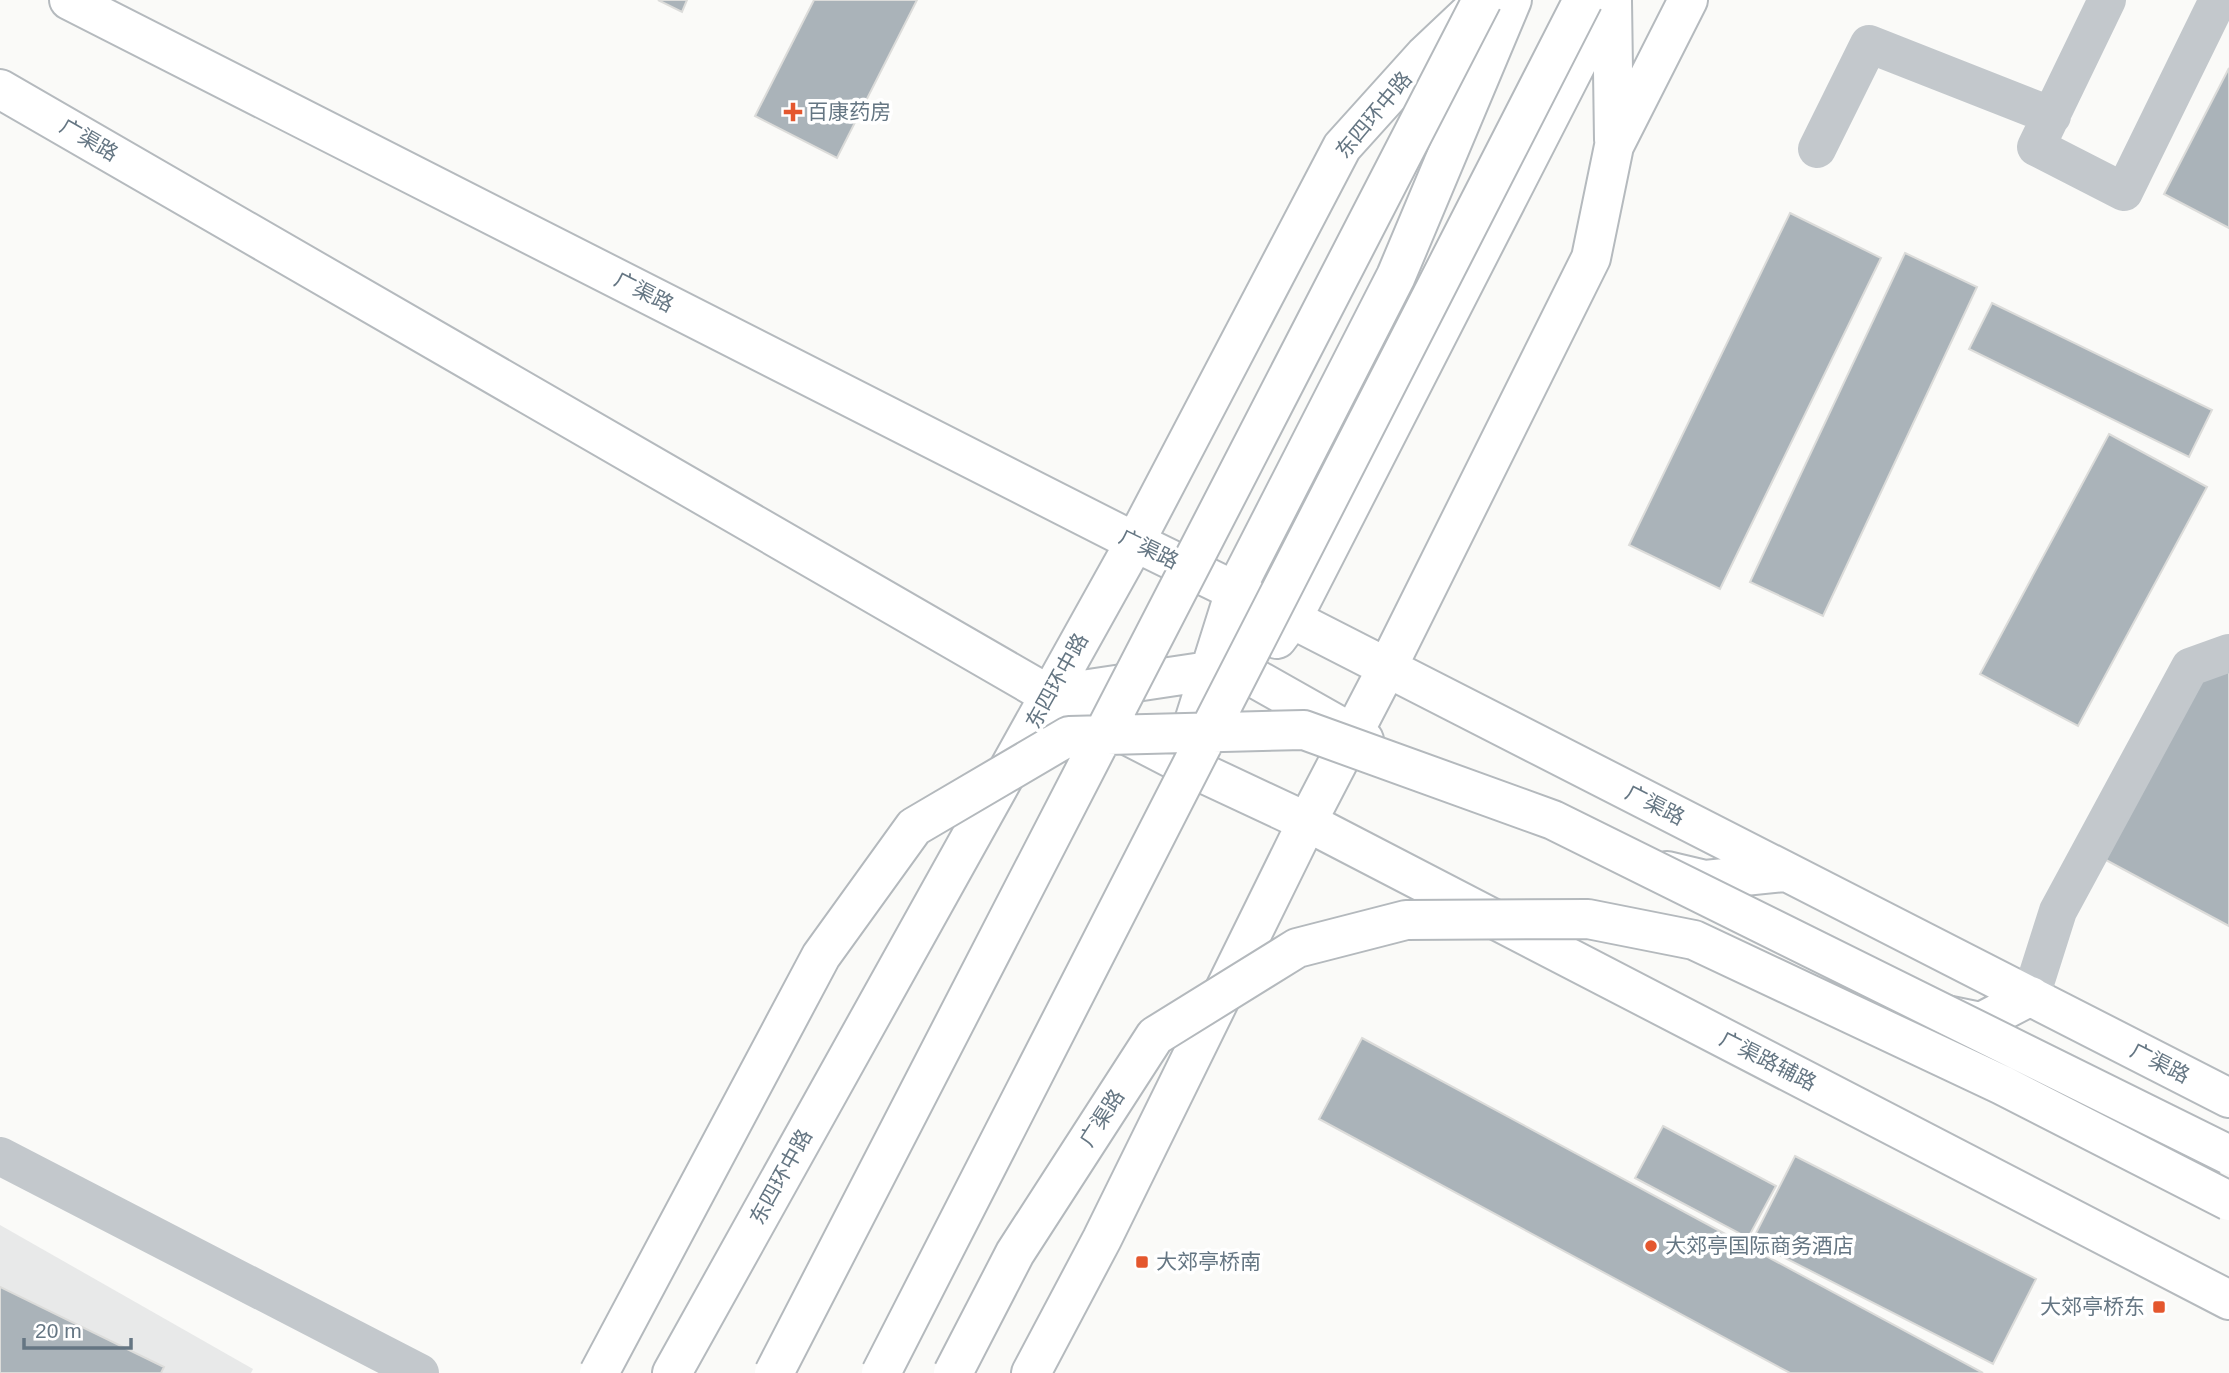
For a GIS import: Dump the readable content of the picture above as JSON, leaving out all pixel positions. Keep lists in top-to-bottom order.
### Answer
{
  "streets": {
    "main road": ["东四环中路", "广渠路", "广渠路辅路"]
  },
  "crossings": [
    ["东四环中路", "广渠路"],
    ["广渠路", "广渠路辅路"]
  ],
  "places": {
    "health": ["百康药房"],
    "other": ["大郊亭国际商务酒店"],
    "transit": ["大郊亭桥南", "大郊亭桥东"]
  },
  "scale_bar": "20 m"
}
